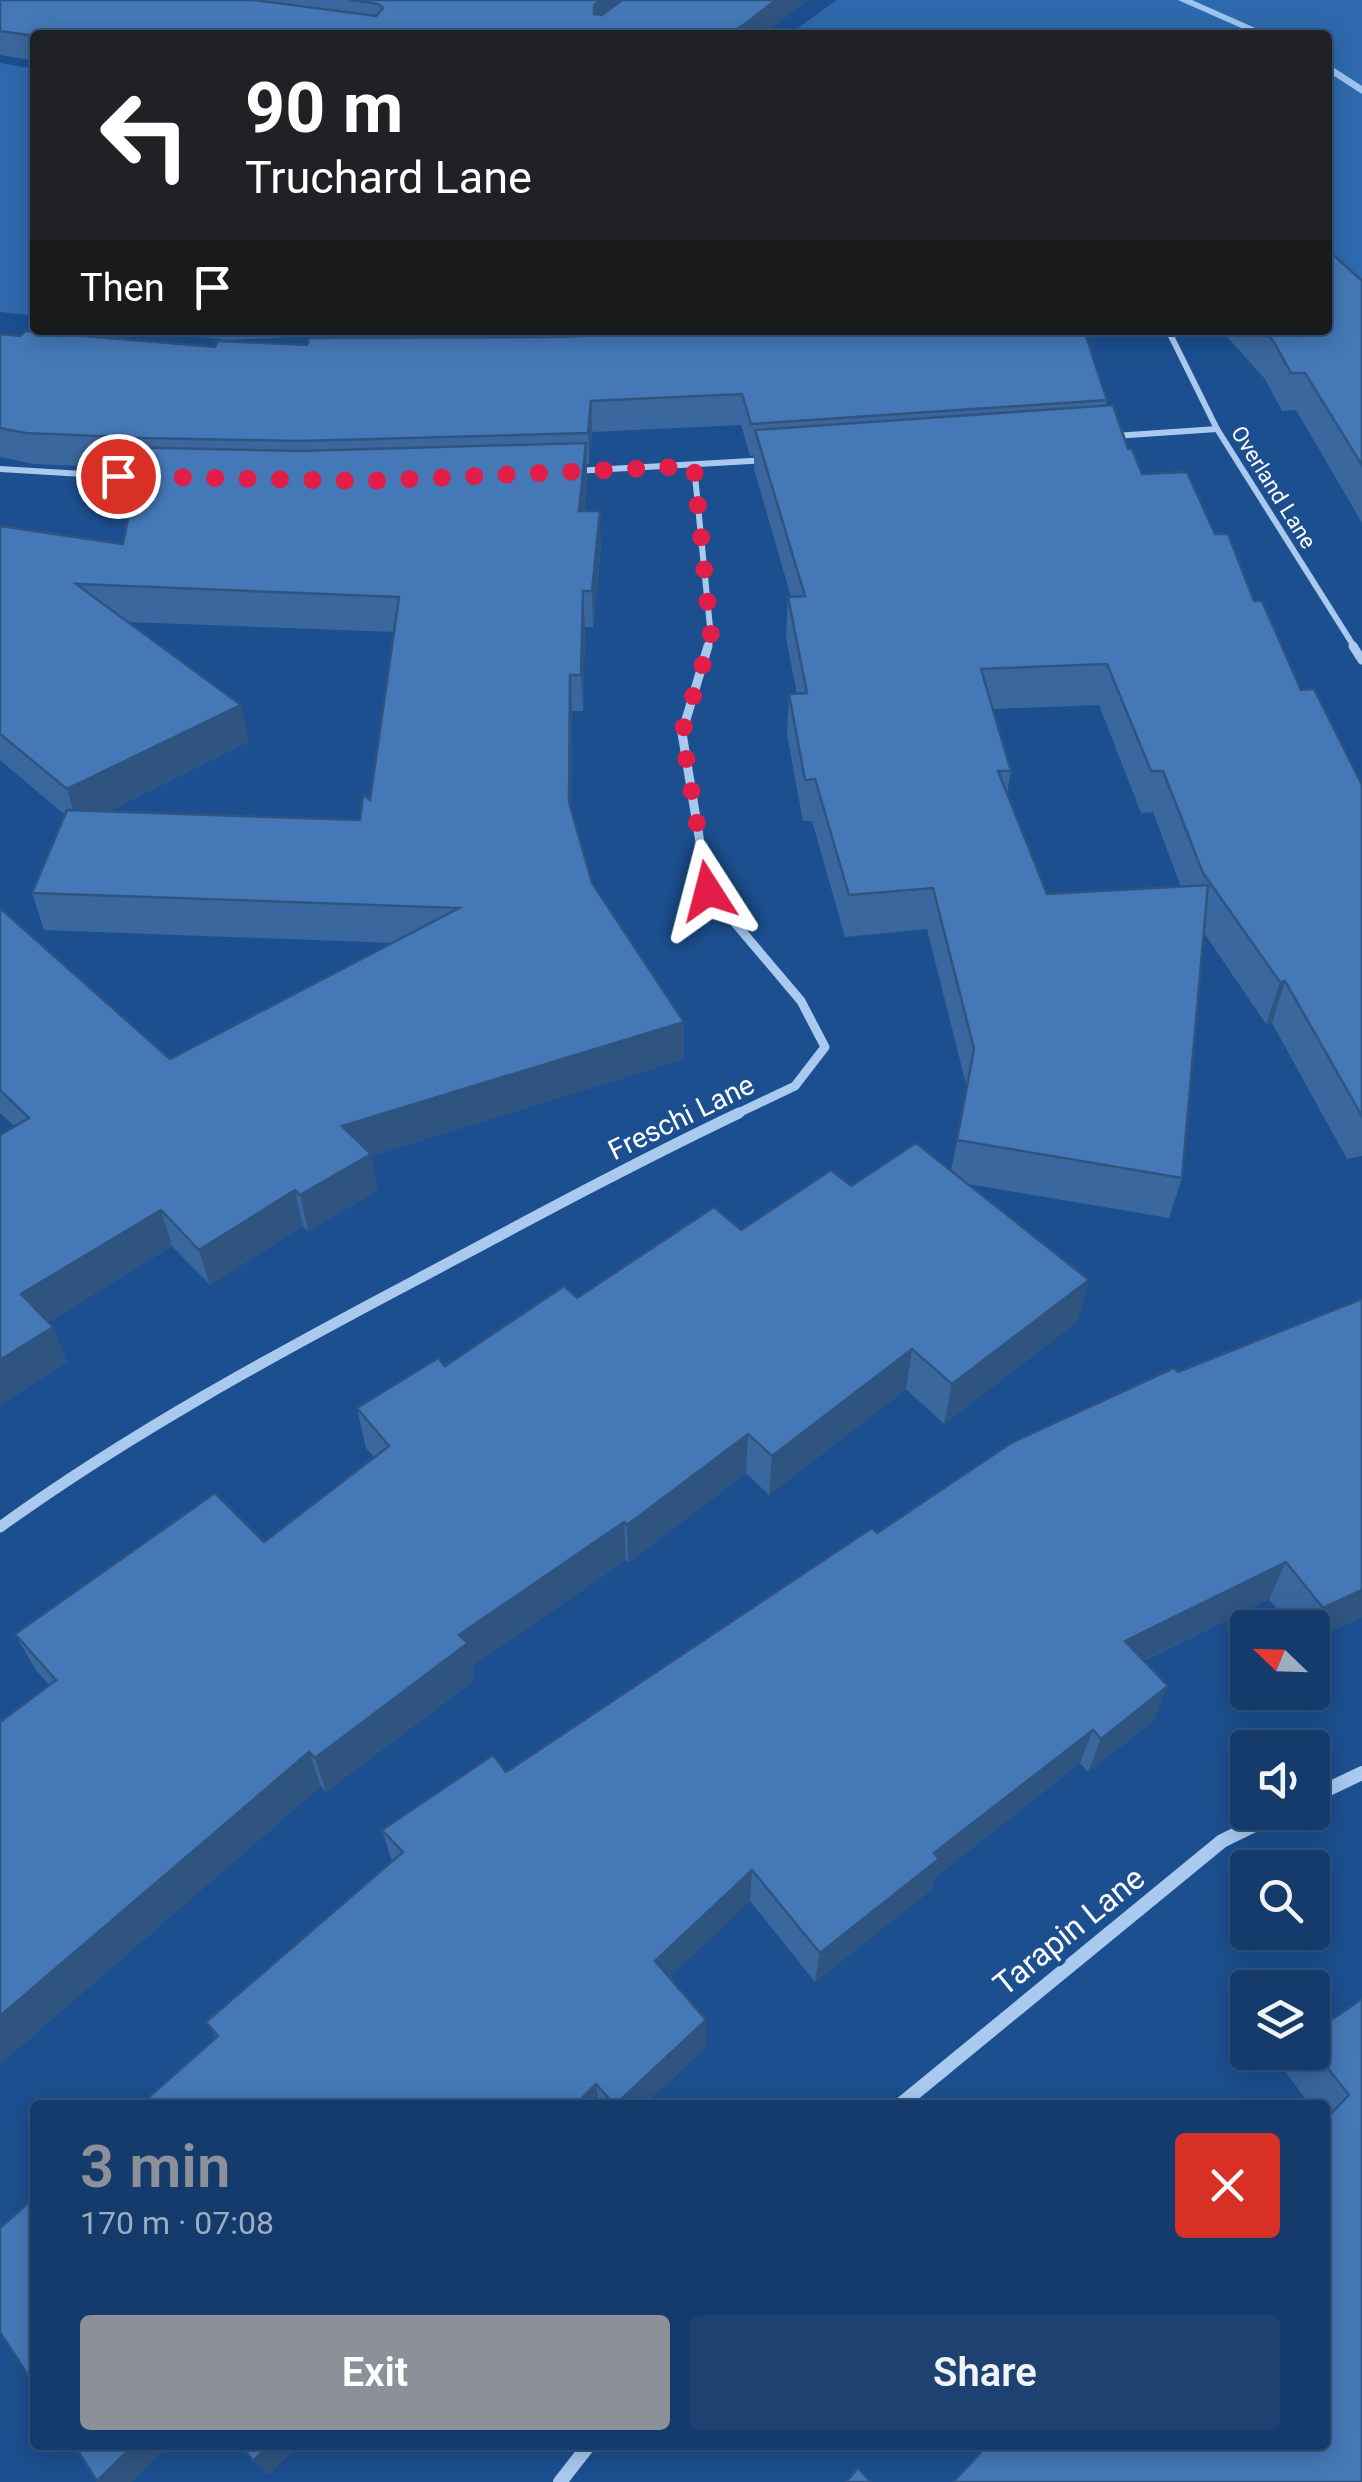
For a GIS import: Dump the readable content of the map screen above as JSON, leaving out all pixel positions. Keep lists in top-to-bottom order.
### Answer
{
  "streets": {
    "street": ["Overland Lane", "Freschi Lane", "Tarapin Lane"]
  },
  "north": "top left",
  "page": {
    "turn": ["90 m", "Truchard Lane"],
    "then": "Then",
    "heading": ["3 min", "170 m · 07:08"],
    "buttons": ["Exit", "Share"]
  }
}
